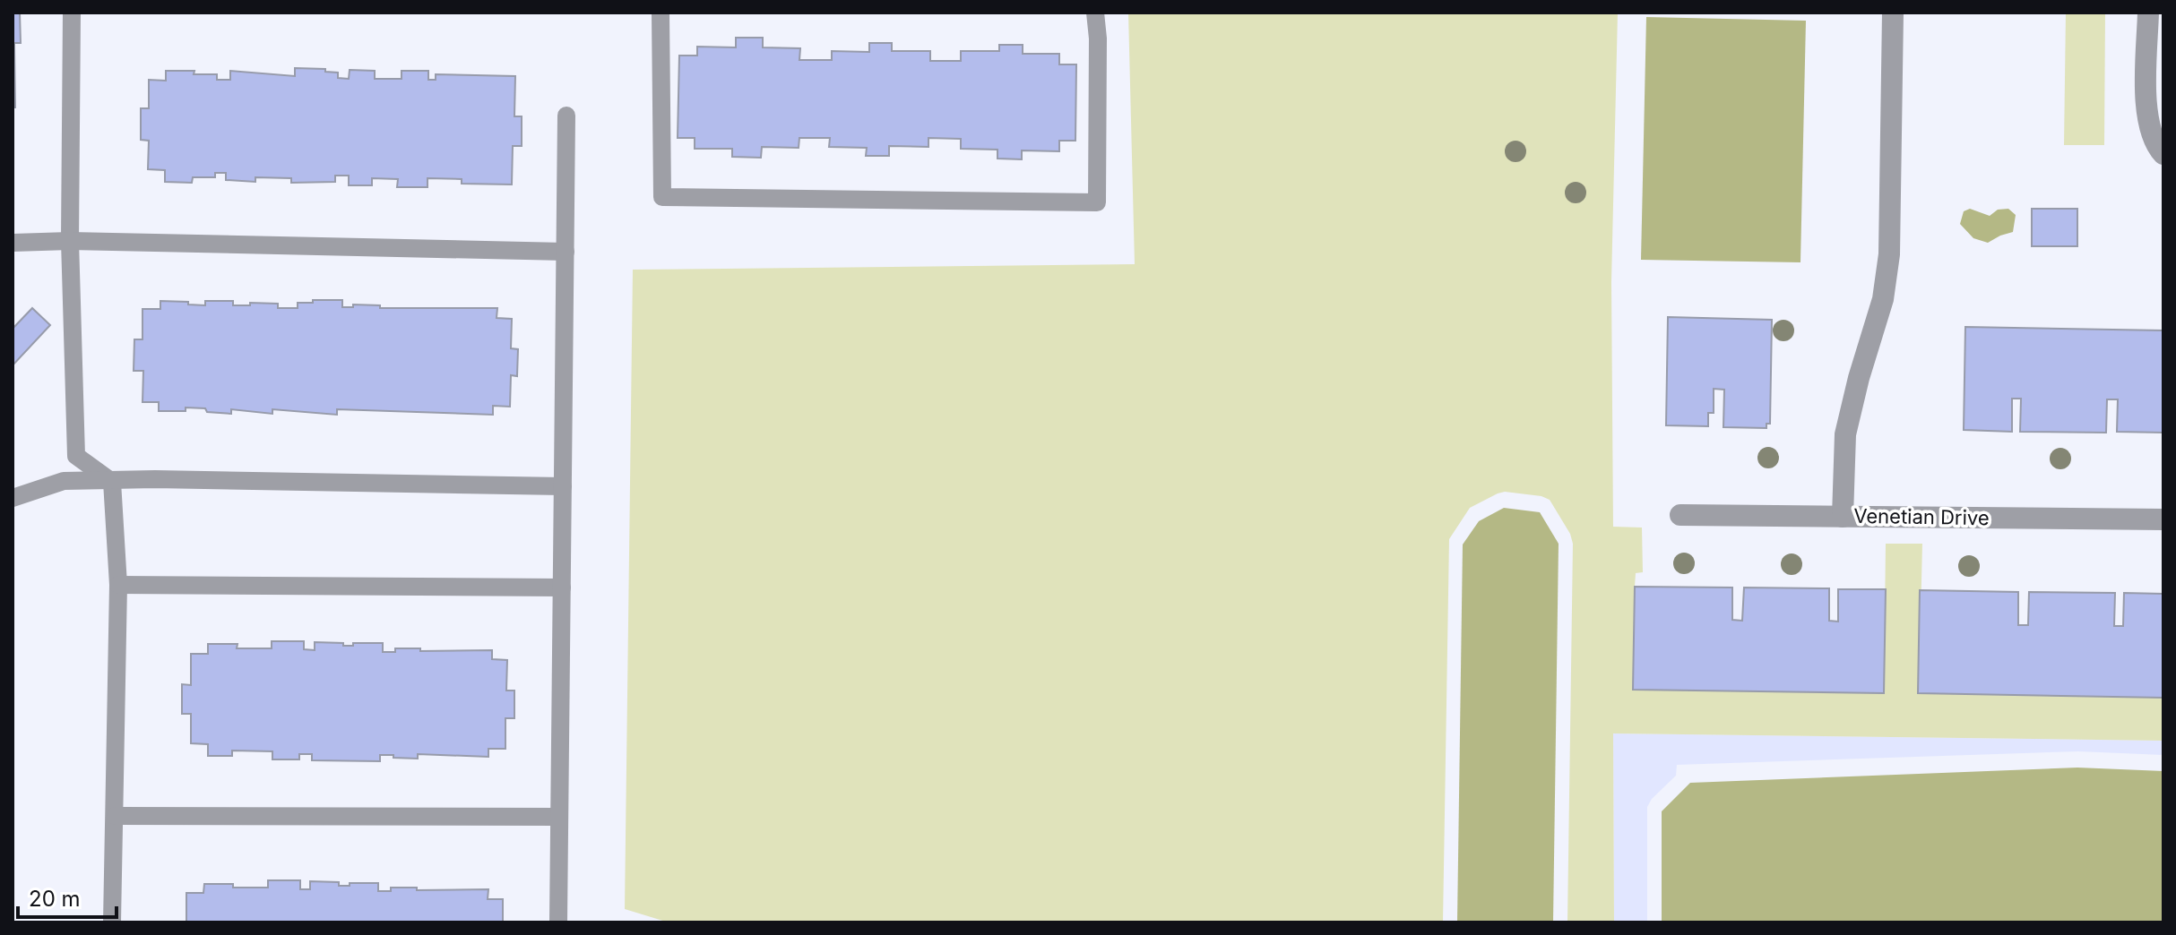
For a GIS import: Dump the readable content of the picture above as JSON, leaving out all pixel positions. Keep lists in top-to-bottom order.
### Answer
{
  "streets": {
    "street": ["Venetian Drive"]
  },
  "scale_bar": "20 m"
}
